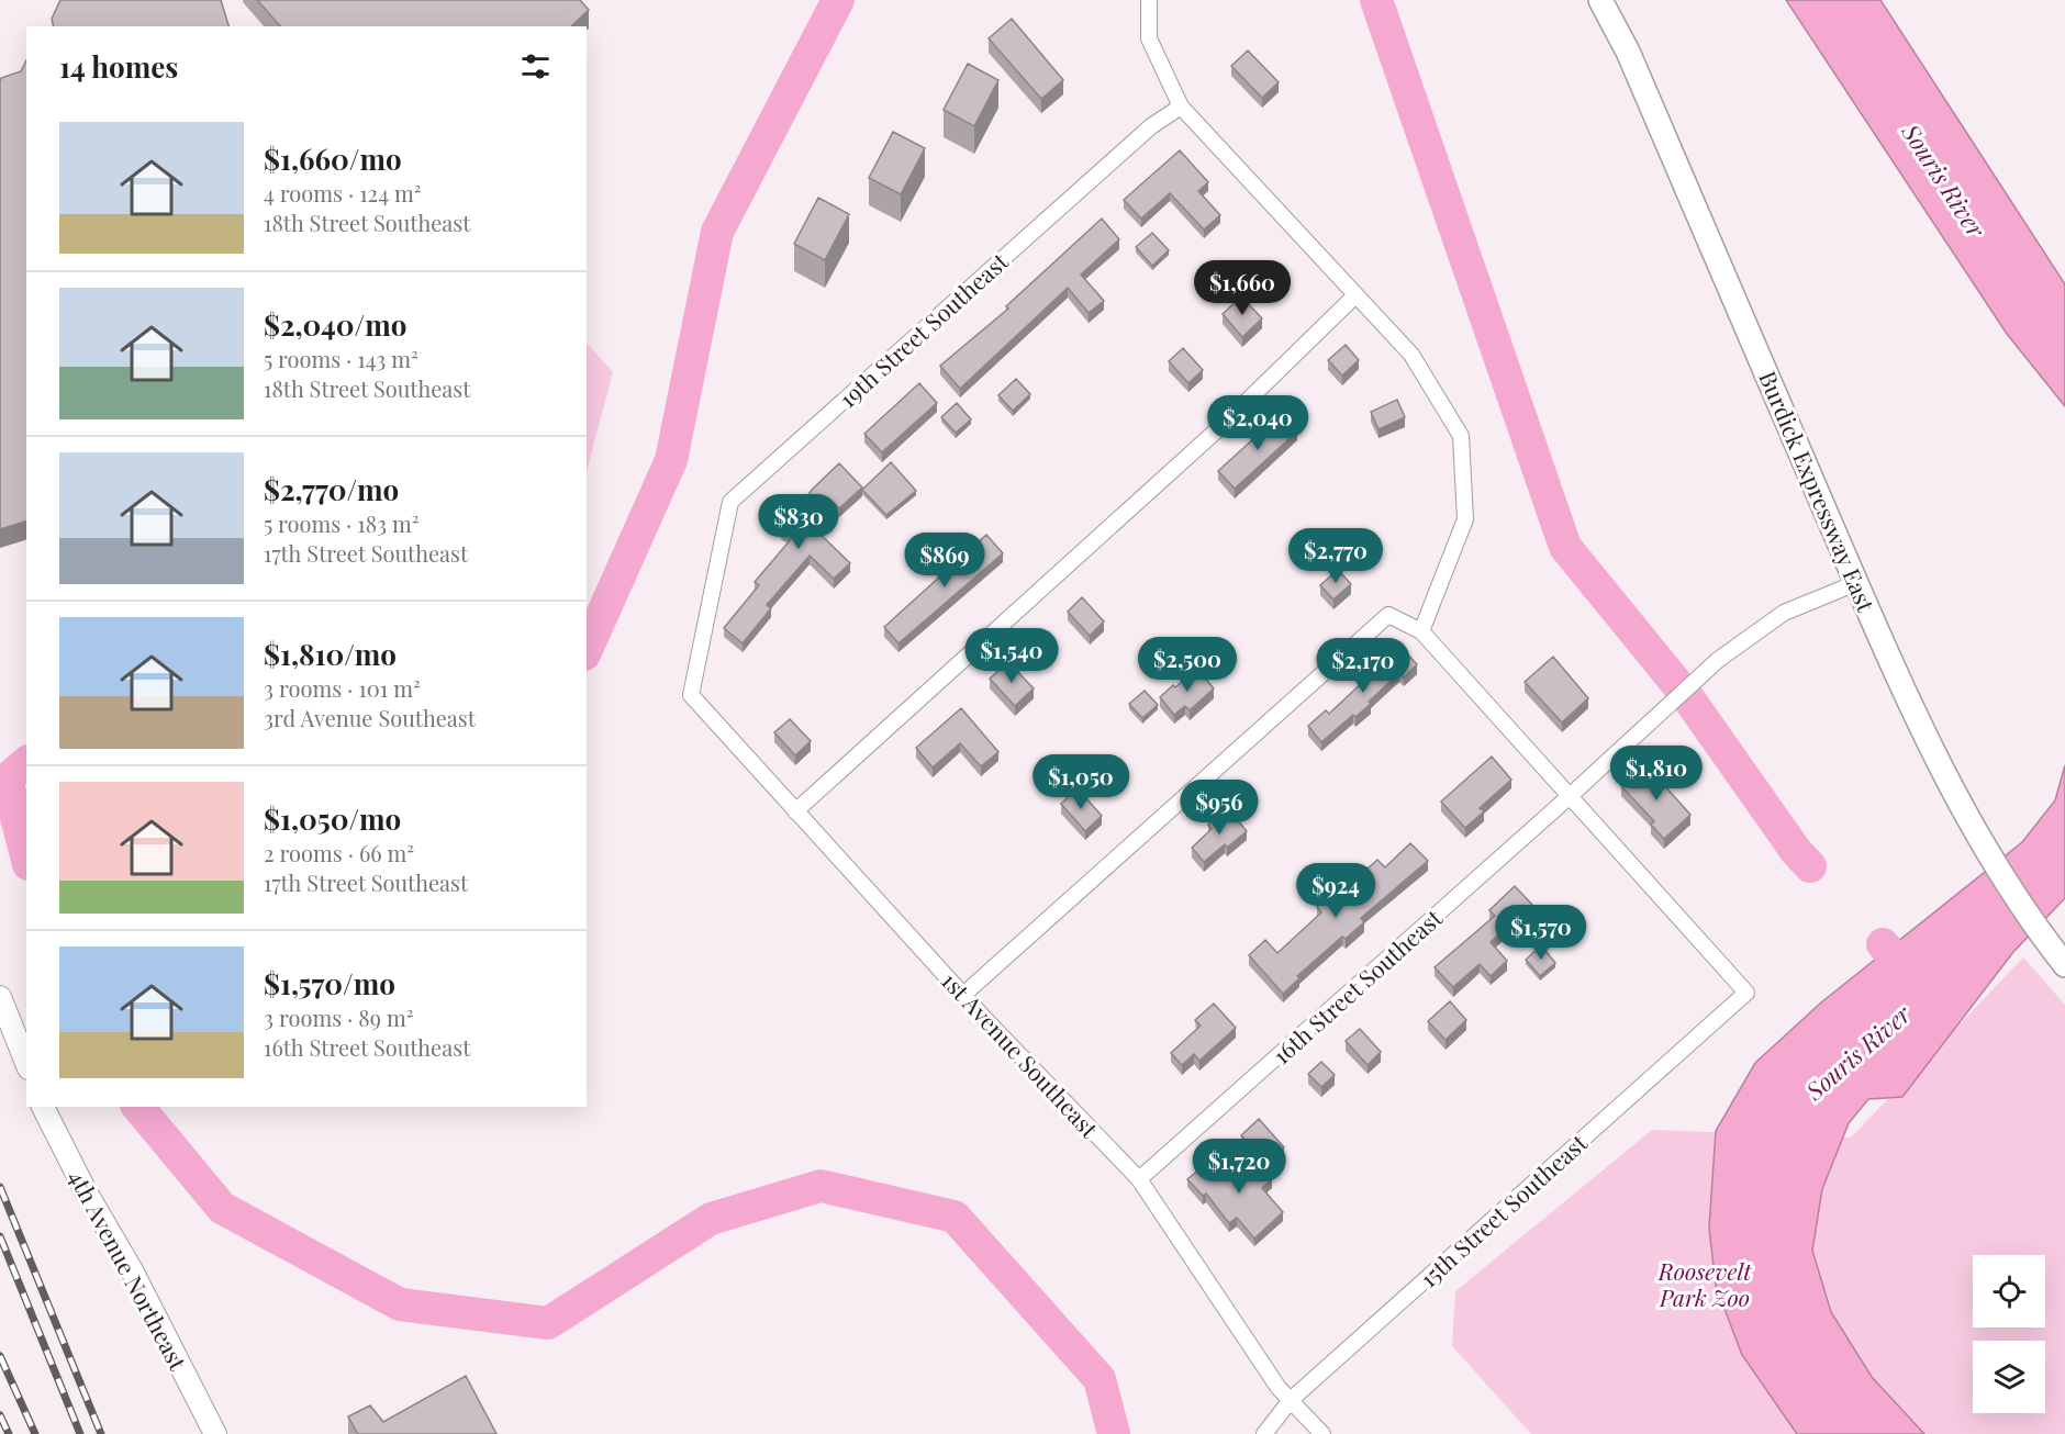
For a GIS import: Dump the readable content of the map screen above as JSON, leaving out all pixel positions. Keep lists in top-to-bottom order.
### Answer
{
  "streets": {
    "main road": ["Burdick Expressway East"],
    "street": [
      "19th Street Southeast",
      "16th Street Southeast",
      "1st Avenue Southeast",
      "15th Street Southeast",
      "4th Avenue Northeast"
    ]
  },
  "crossings": [
    ["19th Street Southeast", "1st Avenue Southeast"],
    ["Burdick Expressway East", "16th Street Southeast"],
    ["16th Street Southeast", "1st Avenue Southeast"],
    ["16th Street Southeast", "15th Street Southeast"],
    ["1st Avenue Southeast", "15th Street Southeast"]
  ],
  "water": ["Souris River"],
  "parks": ["Roosevelt Park Zoo"],
  "page": {
    "heading": "14 homes",
    "list": [
      {
        "name": "$1,660/mo",
        "note": "4 rooms · 124 m² · 18th Street Southeast"
      },
      {
        "name": "$2,040/mo",
        "note": "5 rooms · 143 m² · 18th Street Southeast"
      },
      {
        "name": "$2,770/mo",
        "note": "5 rooms · 183 m² · 17th Street Southeast"
      },
      {
        "name": "$1,810/mo",
        "note": "3 rooms · 101 m² · 3rd Avenue Southeast"
      },
      {
        "name": "$1,050/mo",
        "note": "2 rooms · 66 m² · 17th Street Southeast"
      },
      {
        "name": "$1,570/mo",
        "note": "3 rooms · 89 m² · 16th Street Southeast"
      }
    ],
    "price": [
      "$1,660",
      "$2,040",
      "$830",
      "$2,770",
      "$869",
      "$1,540",
      "$2,500",
      "$2,170",
      "$1,810",
      "$1,050",
      "$956",
      "$924",
      "$1,570",
      "$1,720"
    ]
  }
}
